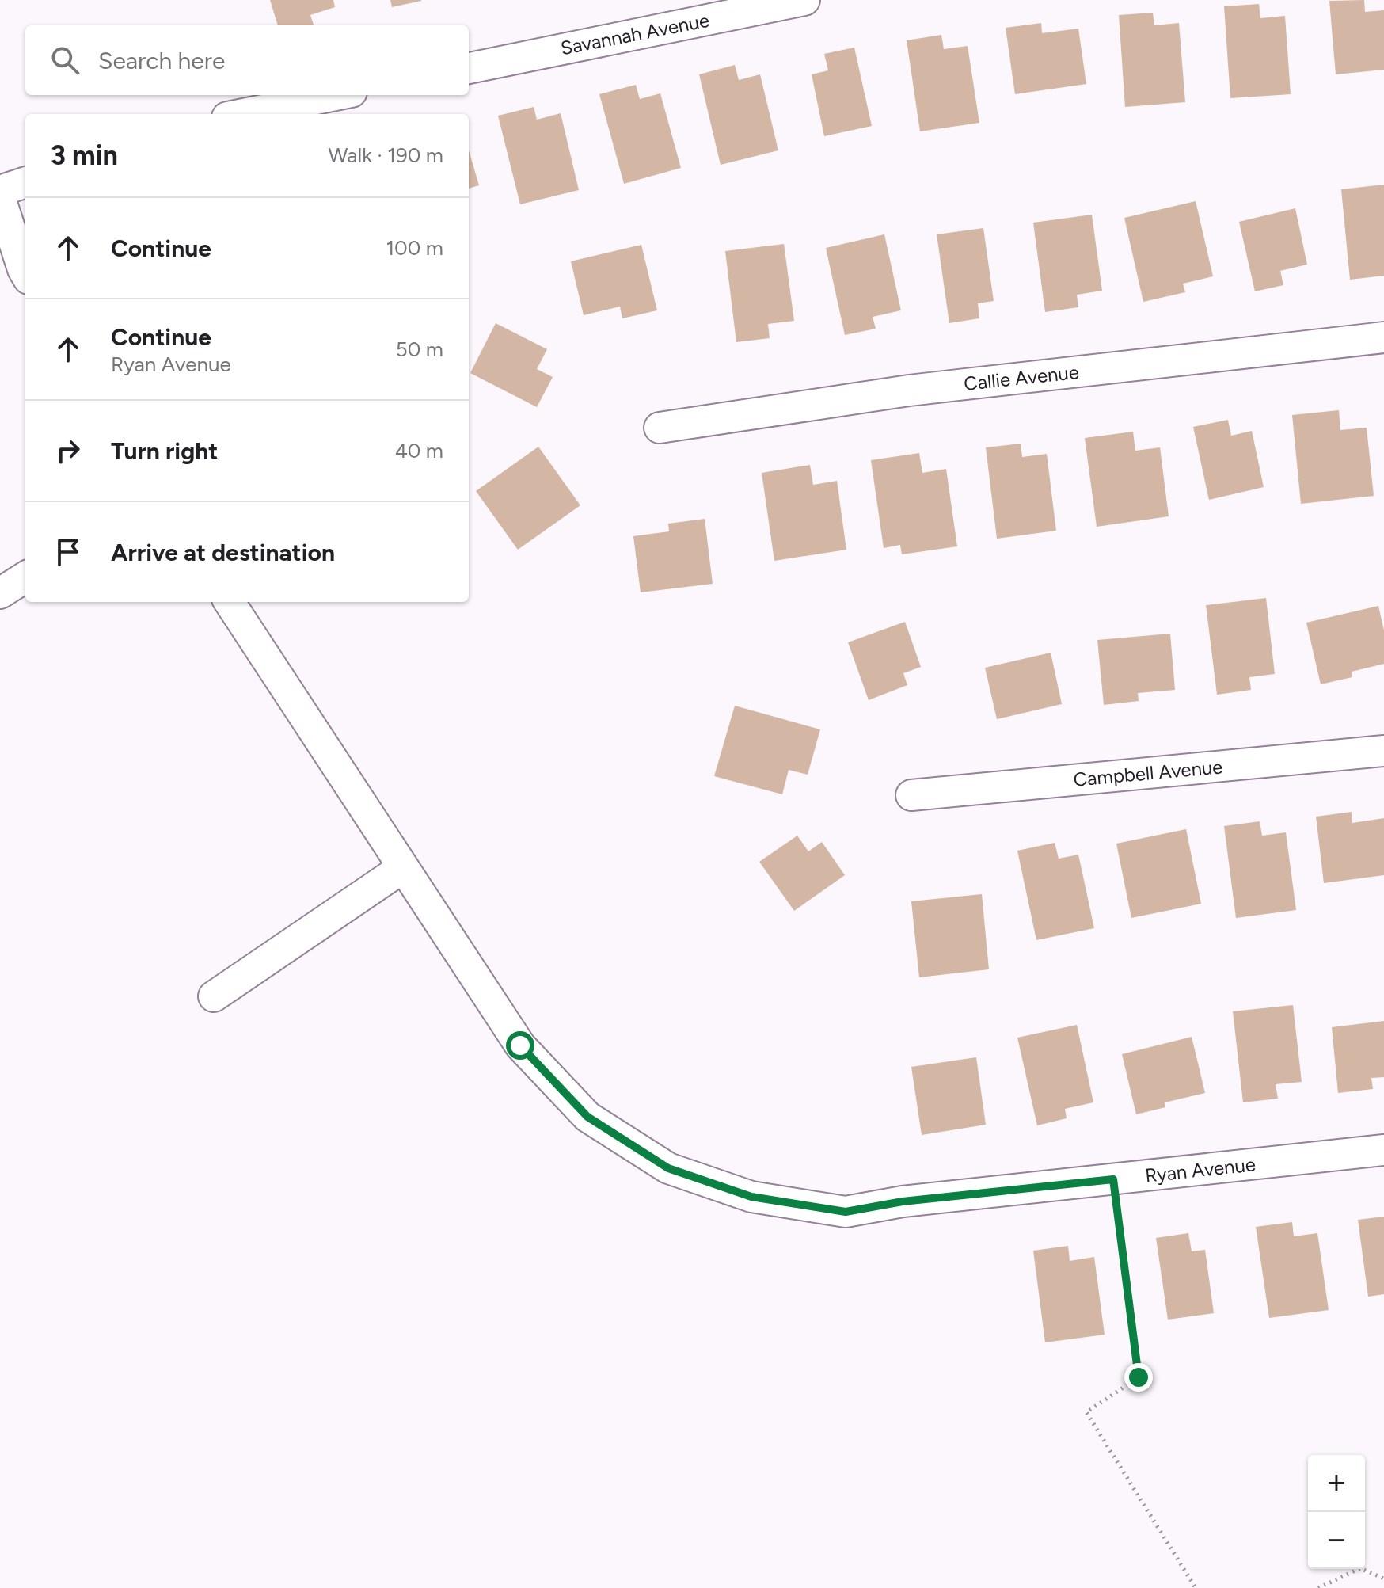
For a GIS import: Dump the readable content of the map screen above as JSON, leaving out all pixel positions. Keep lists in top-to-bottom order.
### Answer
{
  "streets": {
    "street": [
      "Savannah Avenue",
      "Callie Avenue",
      "Campbell Avenue",
      "Ryan Avenue"
    ]
  },
  "page": {
    "search": "Search here",
    "heading": ["3 min", "Walk · 190 m"],
    "list": [
      ["Continue", "100 m"],
      ["Continue", "Ryan Avenue", "50 m"],
      ["Turn right", "40 m"],
      "Arrive at destination"
    ],
    "map_buttons": ["+", "−"]
  }
}
